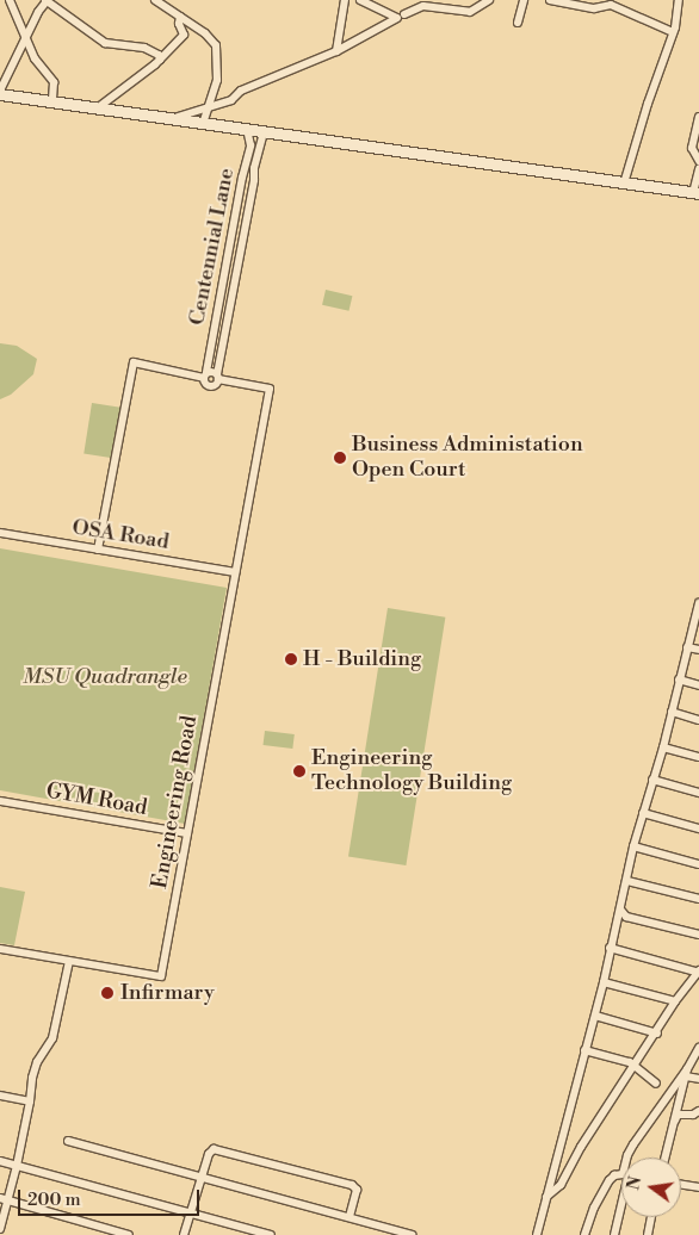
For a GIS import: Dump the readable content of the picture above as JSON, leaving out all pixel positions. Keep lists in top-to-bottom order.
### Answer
{
  "streets": {
    "street": [
      "Centennial Lane",
      "OSA Road",
      "GYM Road",
      "Engineering Road"
    ]
  },
  "crossings": [
    ["Centennial Lane", "Engineering Road"],
    ["OSA Road", "Engineering Road"],
    ["GYM Road", "Engineering Road"]
  ],
  "parks": ["MSU Quadrangle"],
  "places": [
    "Business Administation Open Court",
    "H - Building",
    "Engineering Technology Building",
    "Infirmary"
  ],
  "scale_bar": "200 m",
  "north": "left"
}
